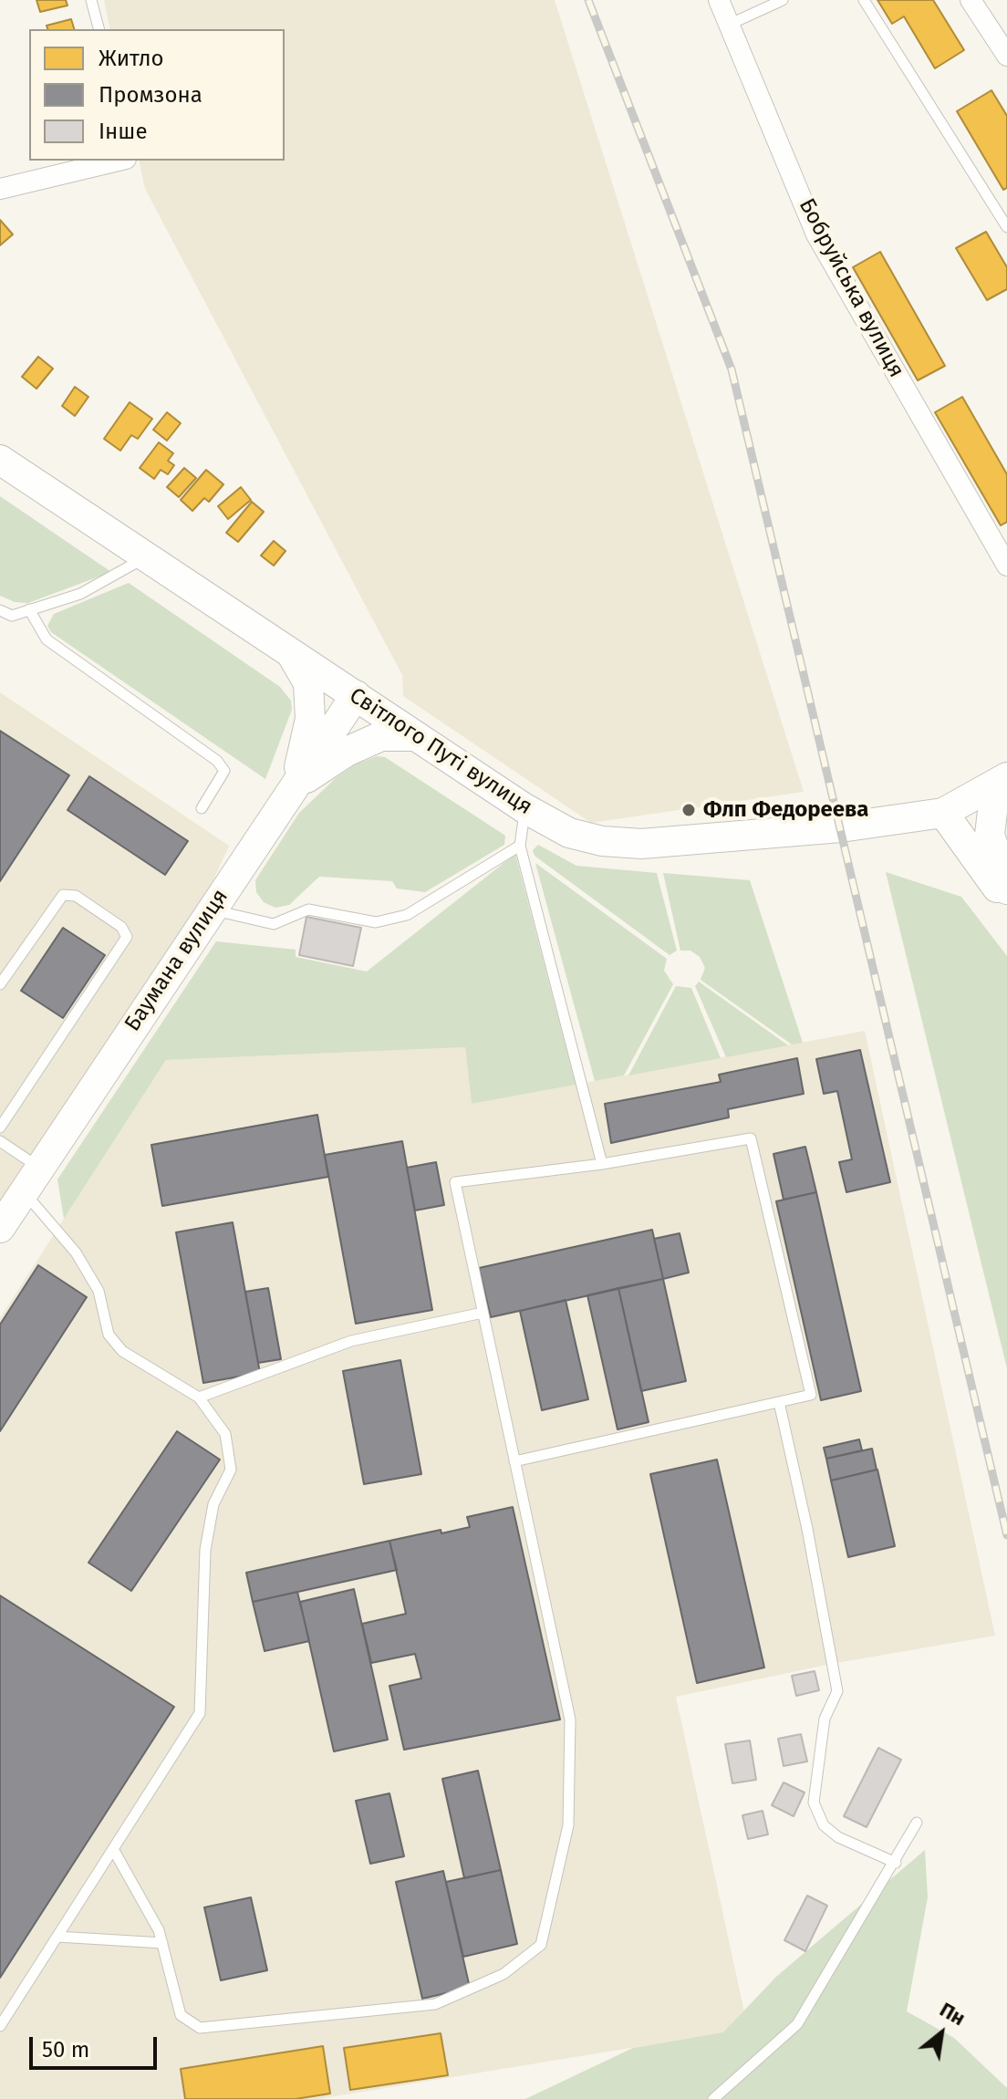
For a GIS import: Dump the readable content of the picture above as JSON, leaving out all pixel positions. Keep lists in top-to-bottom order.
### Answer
{
  "streets": {
    "main road": ["Світлого Путі вулиця", "Баумана вулиця"],
    "street": ["Бобруйська вулиця"]
  },
  "crossings": [
    ["Світлого Путі вулиця", "Баумана вулиця"]
  ],
  "places": ["Флп Федореева"],
  "legend": ["Житло", "Промзона", "Інше"],
  "scale_bar": "50 m",
  "north": "top right"
}
